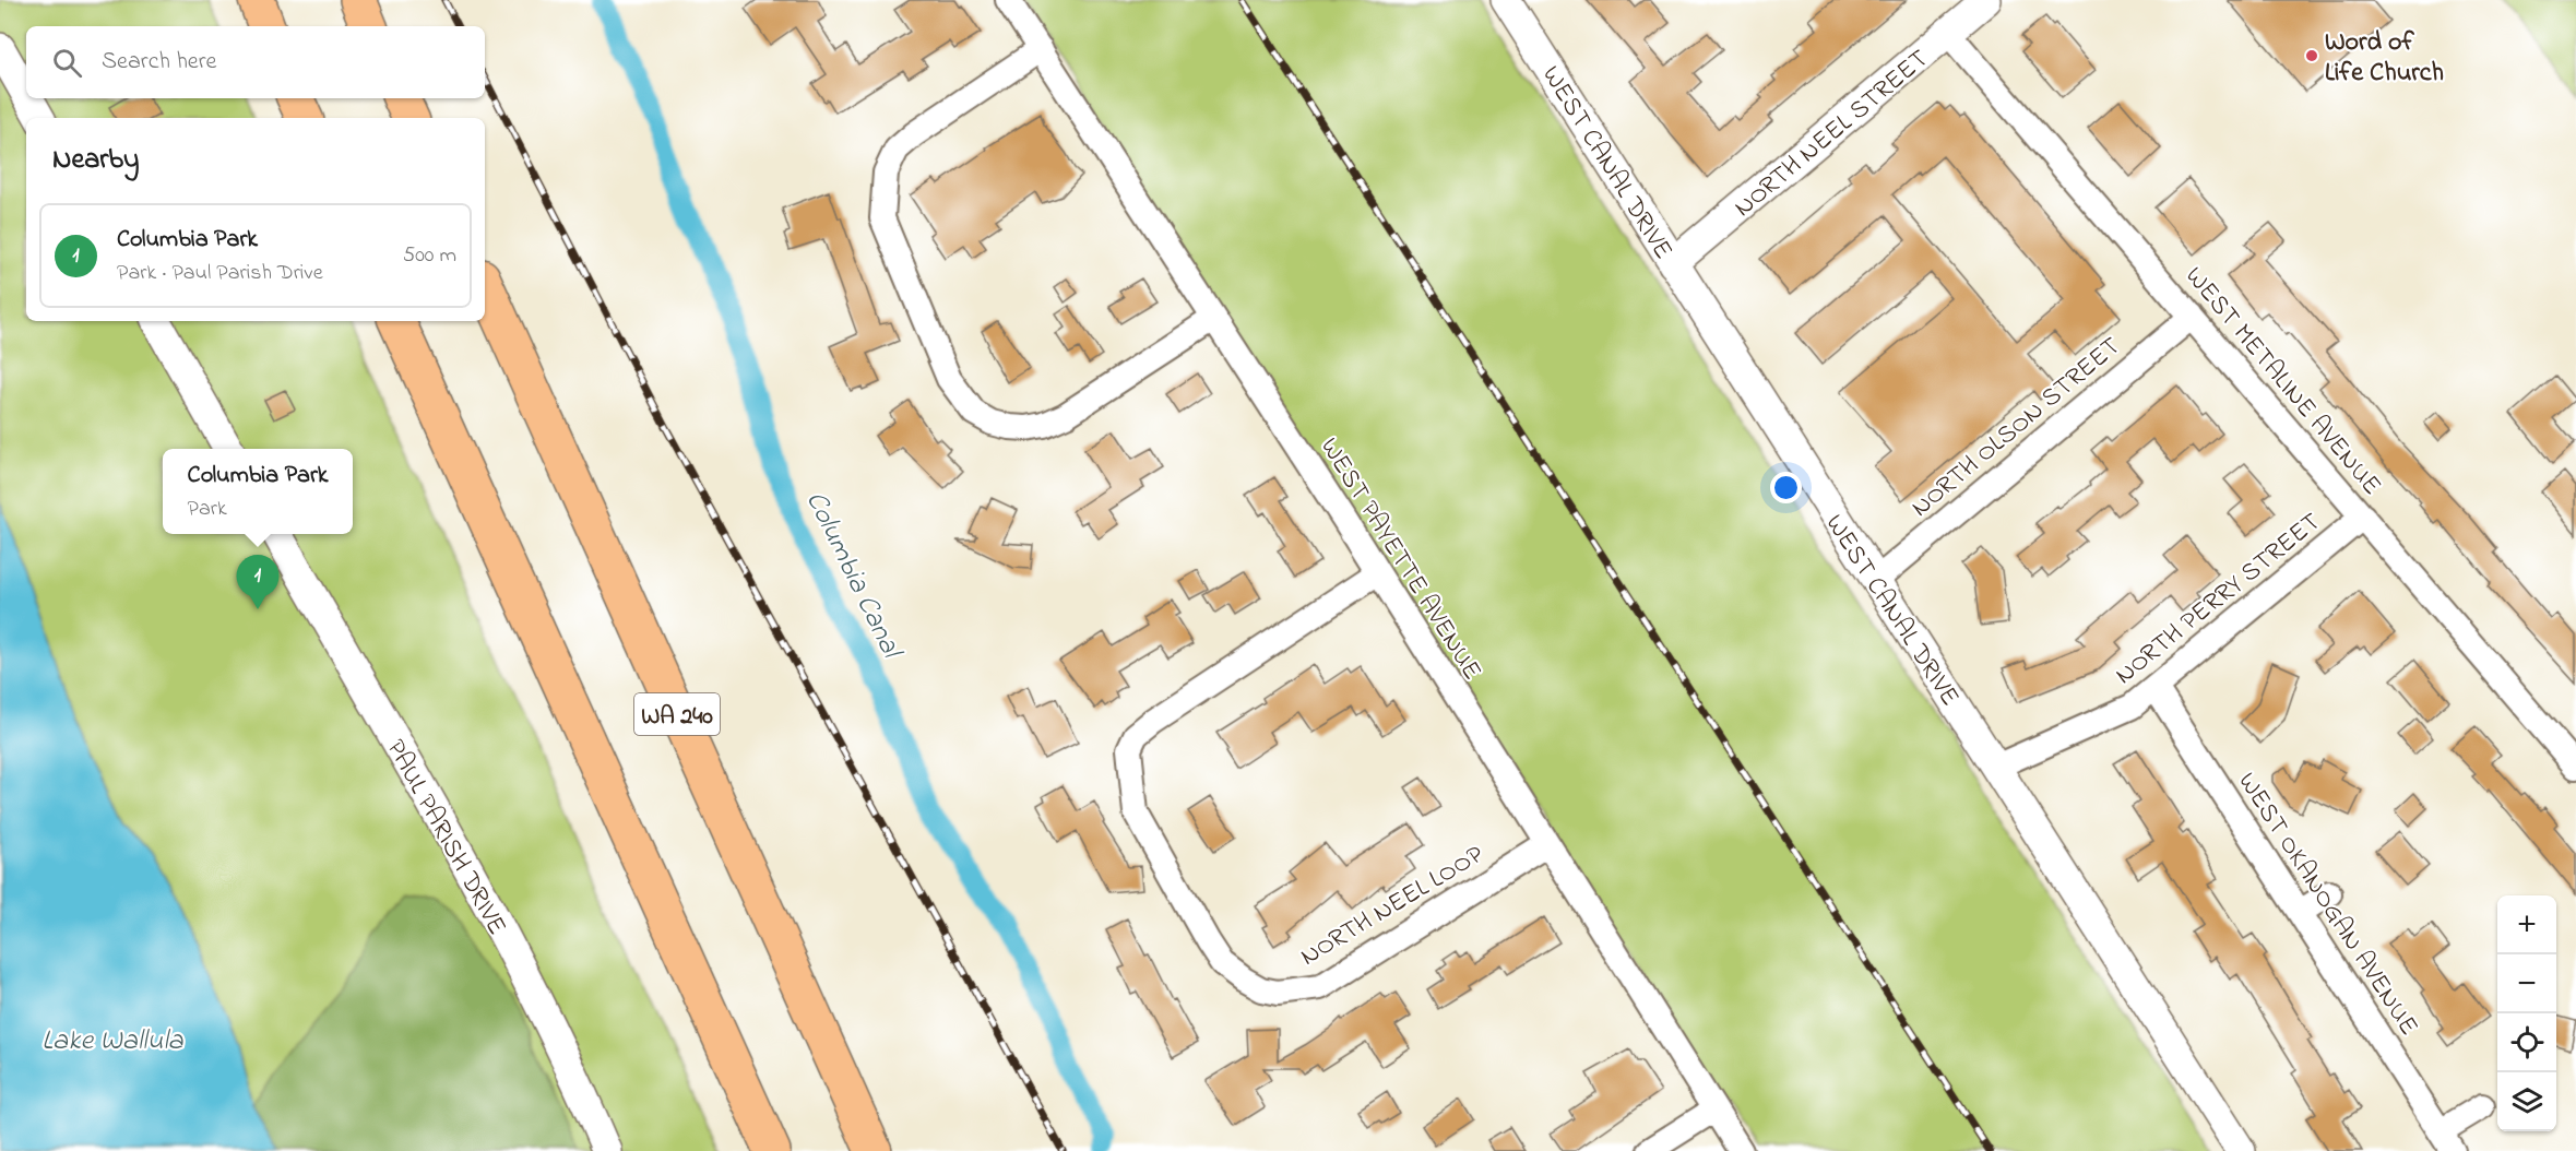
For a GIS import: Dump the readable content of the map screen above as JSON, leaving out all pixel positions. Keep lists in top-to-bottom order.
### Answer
{
  "streets": {
    "highway": ["WA 240"],
    "street": [
      "NORTH NEEL STREET",
      "WEST CANAL DRIVE",
      "WEST METALINE AVENUE",
      "NORTH OLSON STREET",
      "WEST PAYETTE AVENUE",
      "NORTH PERRY STREET",
      "PAUL PARISH DRIVE",
      "WEST OKANOGAN AVENUE",
      "NORTH NEEL LOOP"
    ]
  },
  "crossings": [
    ["NORTH NEEL STREET", "WEST CANAL DRIVE"],
    ["NORTH NEEL STREET", "WEST METALINE AVENUE"],
    ["WEST CANAL DRIVE", "NORTH OLSON STREET"],
    ["WEST CANAL DRIVE", "NORTH PERRY STREET"],
    ["WEST METALINE AVENUE", "NORTH OLSON STREET"],
    ["WEST METALINE AVENUE", "NORTH PERRY STREET"],
    ["WEST PAYETTE AVENUE", "NORTH NEEL LOOP"],
    ["NORTH PERRY STREET", "WEST OKANOGAN AVENUE"]
  ],
  "water": ["Columbia Canal", "Lake Wallula"],
  "places": ["Word of Life Church"],
  "page": {
    "search": "Search here",
    "heading": "Nearby",
    "list": [
      {
        "mark": "1",
        "name": "Columbia Park",
        "note": "Park · Paul Parish Drive",
        "value": "500 m"
      }
    ],
    "popup": ["Columbia Park", "Park"],
    "pins": "1",
    "map_buttons": ["+", "−"]
  }
}
